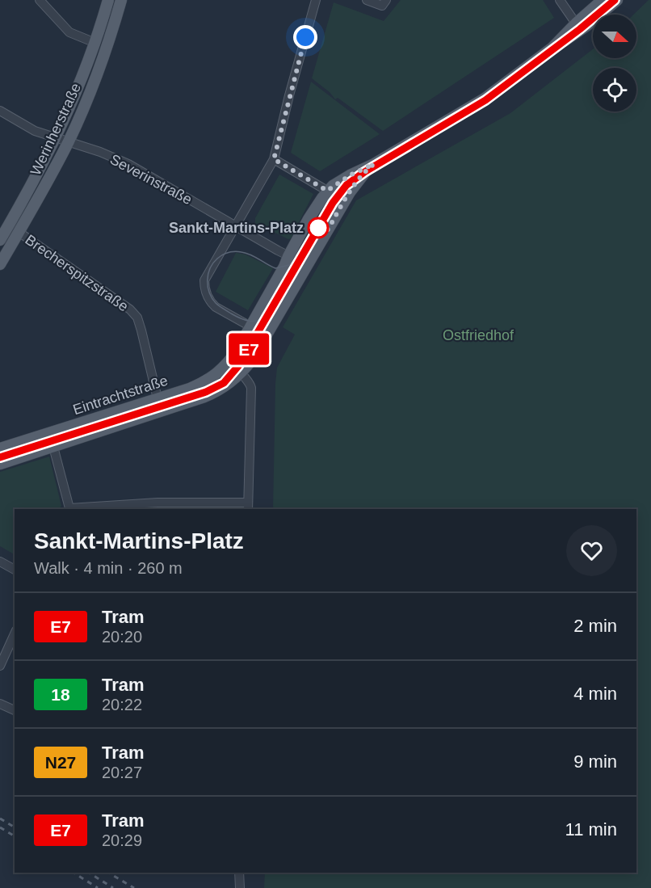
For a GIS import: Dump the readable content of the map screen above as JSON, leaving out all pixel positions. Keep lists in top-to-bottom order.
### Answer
{
  "streets": {
    "main road": ["Werinherstraße", "Eintrachtstraße"],
    "street": ["Severinstraße", "Brecherspitzstraße"]
  },
  "crossings": [
    ["Werinherstraße", "Severinstraße"],
    ["Werinherstraße", "Brecherspitzstraße"],
    ["Brecherspitzstraße", "Eintrachtstraße"]
  ],
  "parks": ["Ostfriedhof"],
  "places": ["Sankt-Martins-Platz"],
  "lines": ["tram line E7"],
  "north": "right",
  "page": {
    "on_map": "E7",
    "heading": ["Sankt-Martins-Platz", "Walk · 4 min · 260 m"],
    "list": [
      {
        "mark": "E7",
        "name": "Tram",
        "note": "20:20",
        "value": "2 min"
      },
      {
        "mark": "18",
        "name": "Tram",
        "note": "20:22",
        "value": "4 min"
      },
      {
        "mark": "N27",
        "name": "Tram",
        "note": "20:27",
        "value": "9 min"
      },
      {
        "mark": "E7",
        "name": "Tram",
        "note": "20:29",
        "value": "11 min"
      }
    ]
  }
}
